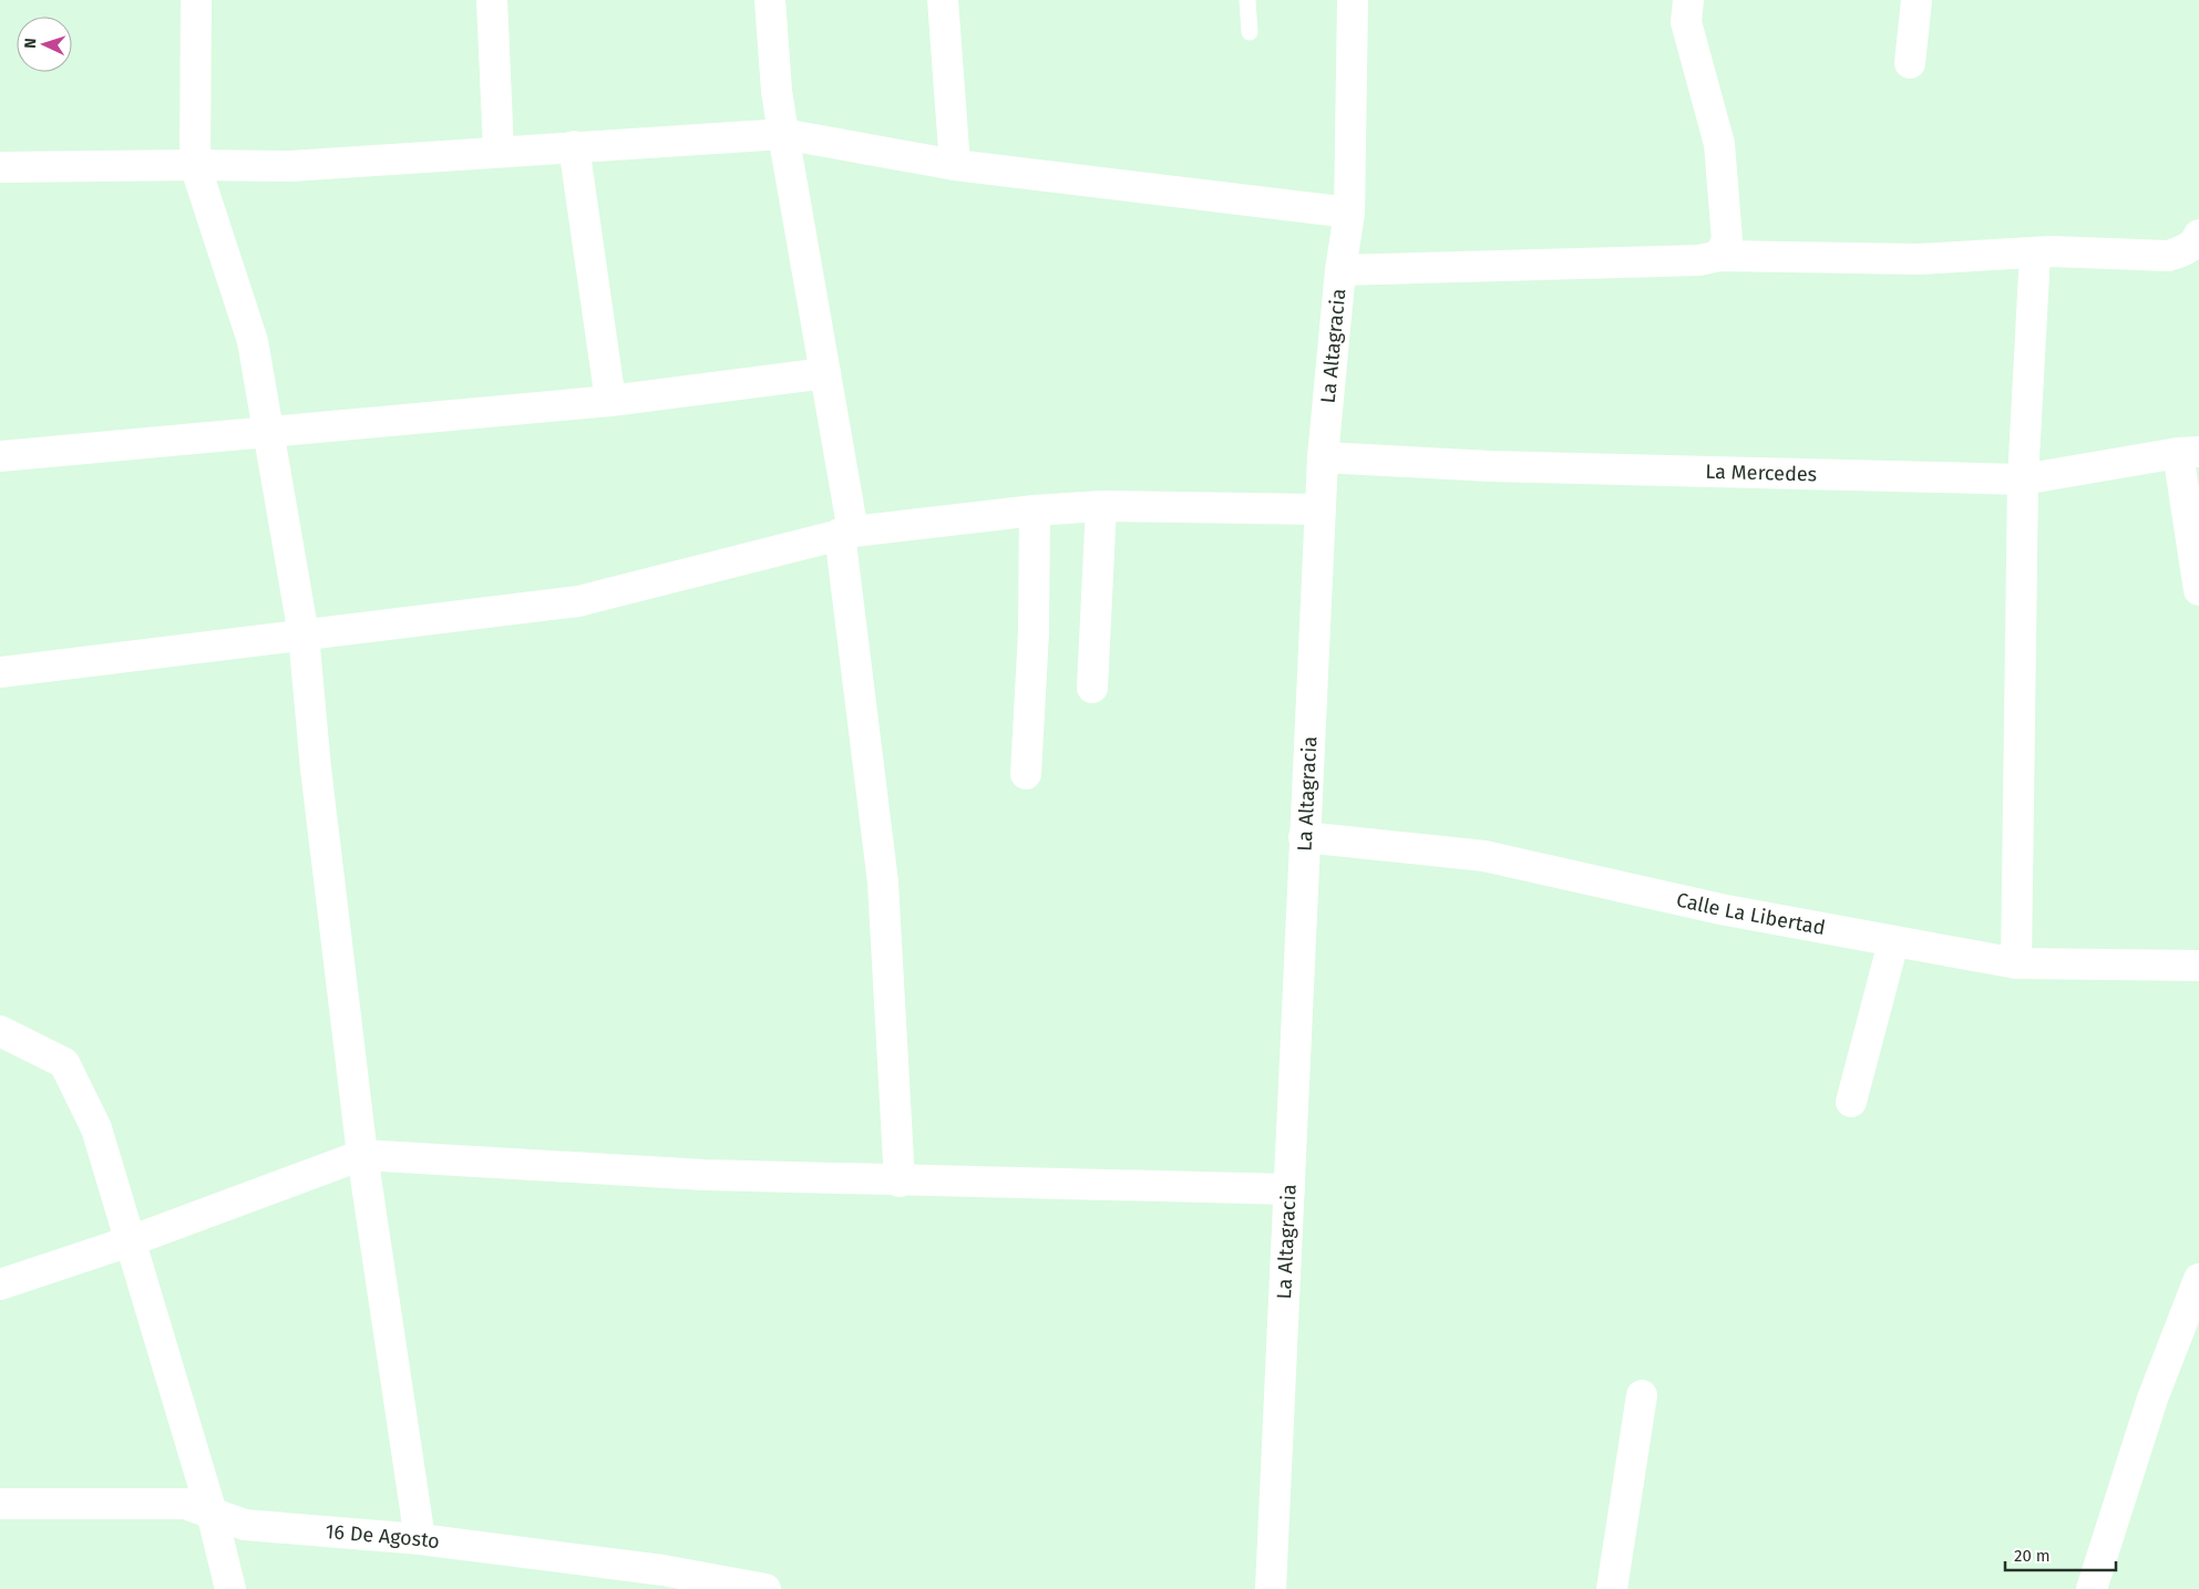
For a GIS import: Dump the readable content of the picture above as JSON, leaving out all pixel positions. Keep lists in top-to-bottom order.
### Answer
{
  "streets": {
    "street": [
      "La Altagracia",
      "La Mercedes",
      "Calle La Libertad",
      "16 De Agosto"
    ]
  },
  "crossings": [
    ["La Altagracia", "La Mercedes"],
    ["La Altagracia", "Calle La Libertad"]
  ],
  "scale_bar": "20 m",
  "north": "left"
}
